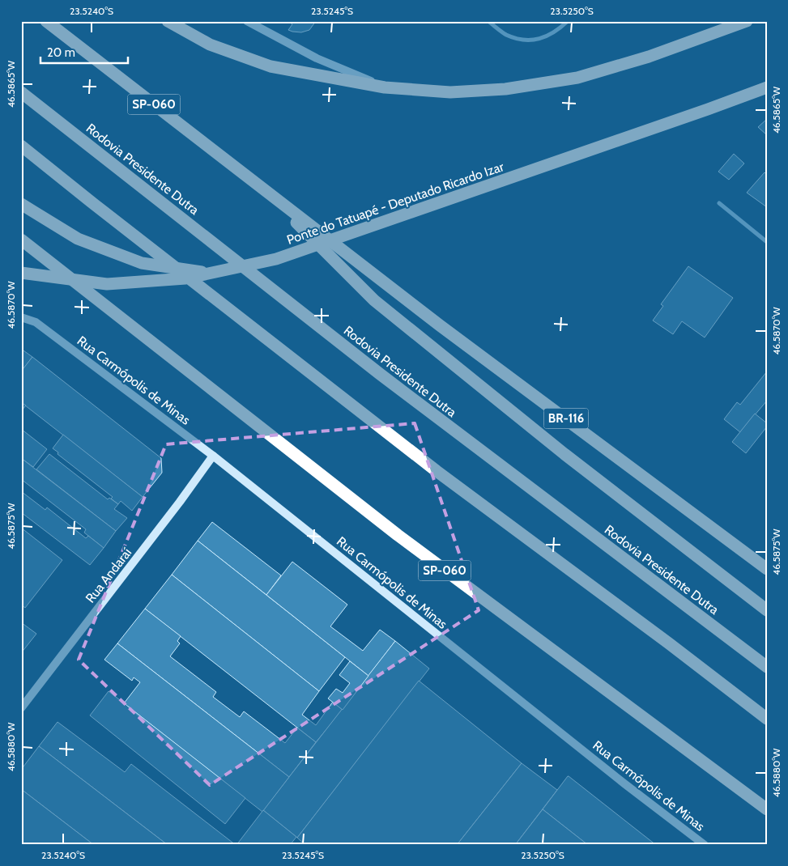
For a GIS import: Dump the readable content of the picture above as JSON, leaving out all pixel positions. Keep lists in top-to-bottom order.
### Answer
{
  "streets": {
    "highway": [
      "SP-060",
      "Rodovia Presidente Dutra",
      "Ponte do Tatuapé - Deputado Ricardo Izar",
      "BR-116"
    ],
    "main road": ["Rua Carmópolis de Minas", "Rua Andaraí"]
  },
  "crossings": [
    ["SP-060", "BR-116"],
    ["Rua Carmópolis de Minas", "Rua Andaraí"]
  ],
  "scale_bar": "20 m",
  "coordinates": [
    "23.5240°S",
    "23.5245°S",
    "23.5250°S",
    "46.5865°W",
    "46.5870°W",
    "46.5875°W",
    "46.5880°W"
  ]
}
